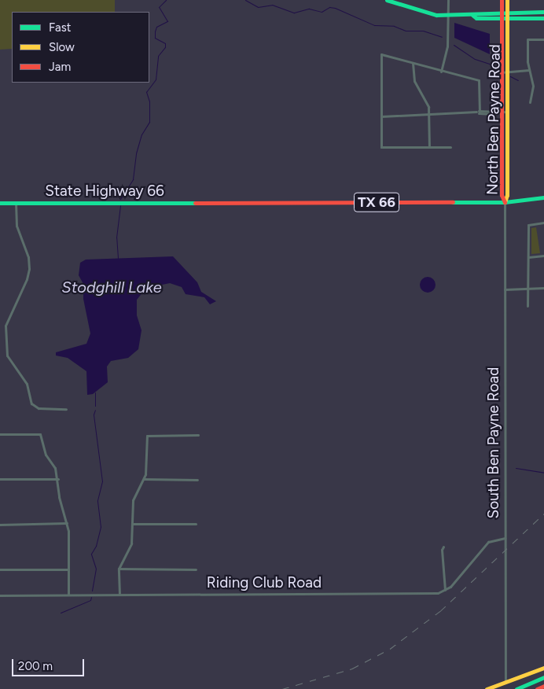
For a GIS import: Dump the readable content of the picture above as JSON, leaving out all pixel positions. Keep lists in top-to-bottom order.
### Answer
{
  "streets": {
    "main road": ["North Ben Payne Road", "State Highway 66", "TX 66"],
    "street": ["South Ben Payne Road", "Riding Club Road"]
  },
  "crossings": [
    ["North Ben Payne Road", "State Highway 66"],
    ["North Ben Payne Road", "TX 66"],
    ["North Ben Payne Road", "South Ben Payne Road"],
    ["State Highway 66", "TX 66"],
    ["State Highway 66", "South Ben Payne Road"],
    ["TX 66", "South Ben Payne Road"]
  ],
  "water": ["Stodghill Lake"],
  "legend": ["Fast", "Slow", "Jam"],
  "scale_bar": "200 m"
}
